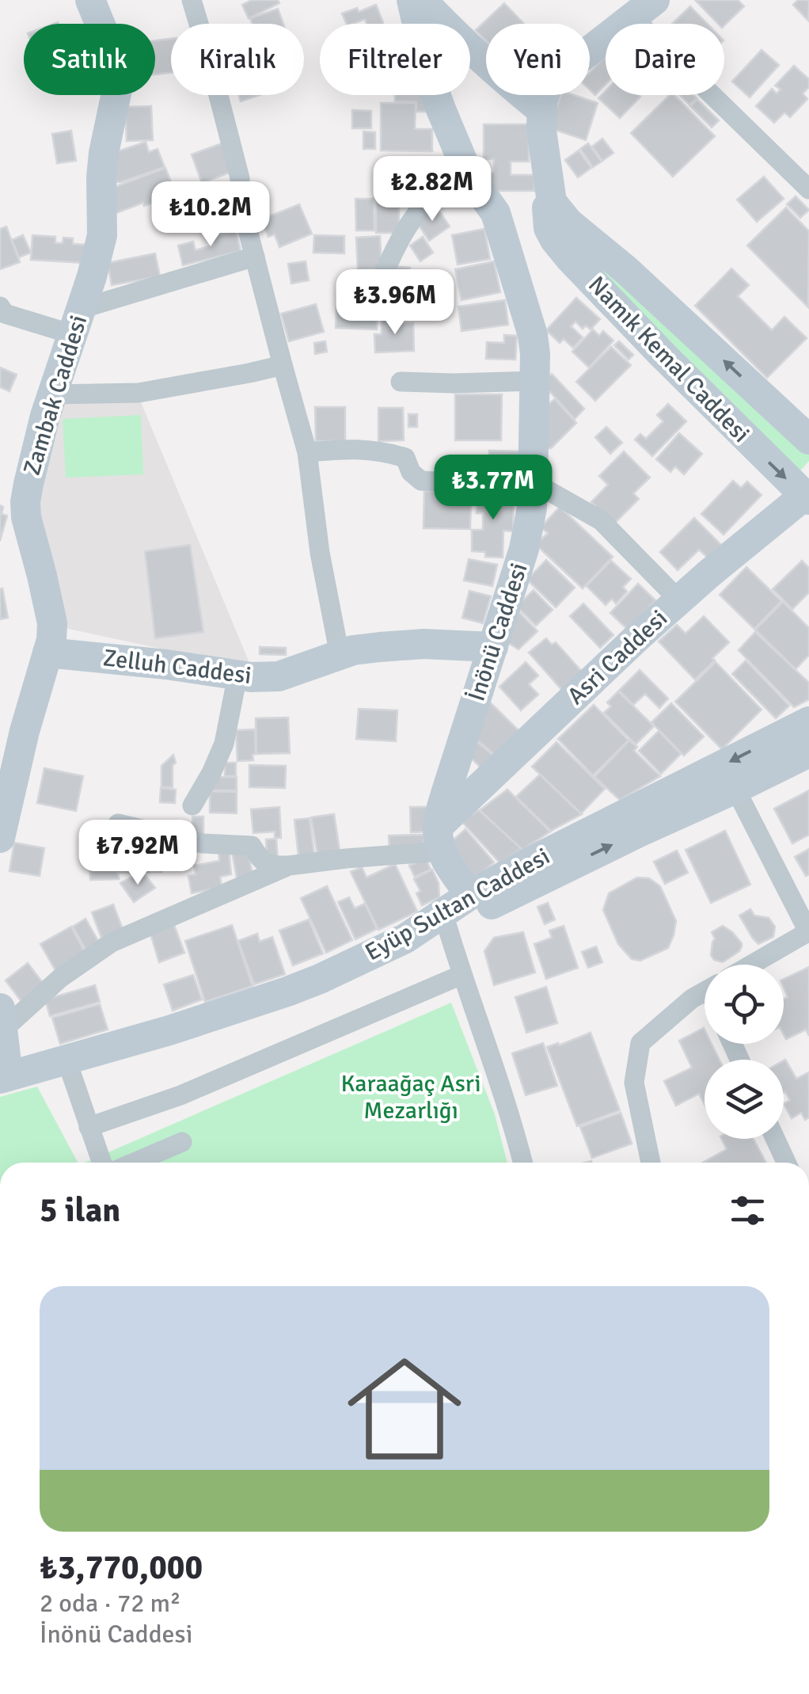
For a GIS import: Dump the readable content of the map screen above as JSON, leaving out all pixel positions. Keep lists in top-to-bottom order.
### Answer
{
  "streets": {
    "street": [
      "Namık Kemal Caddesi",
      "Zambak Caddesi",
      "İnönü Caddesi",
      "Asri Caddesi",
      "Zelluh Caddesi",
      "Eyüp Sultan Caddesi"
    ]
  },
  "crossings": [
    ["Namık Kemal Caddesi", "Asri Caddesi"],
    ["Zambak Caddesi", "Zelluh Caddesi"],
    ["İnönü Caddesi", "Asri Caddesi"],
    ["İnönü Caddesi", "Zelluh Caddesi"]
  ],
  "parks": ["Karaağaç Asri Mezarlığı"],
  "page": {
    "chip": [
      "Satılık",
      "Kiralık",
      "Filtreler",
      "Yeni",
      "Daire"
    ],
    "price": [
      "₺2.82M",
      "₺10.2M",
      "₺3.96M",
      "₺3.77M",
      "₺7.92M"
    ],
    "heading": "5 ilan",
    "list": [
      {
        "name": "₺3,770,000",
        "note": "2 oda · 72 m² · İnönü Caddesi"
      }
    ]
  }
}
